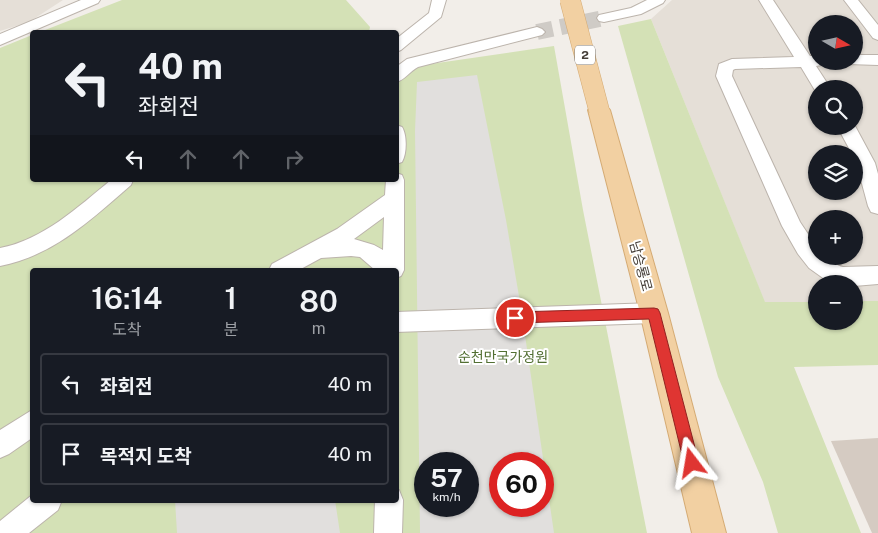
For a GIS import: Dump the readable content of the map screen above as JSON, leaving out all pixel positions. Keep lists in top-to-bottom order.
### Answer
{
  "streets": {
    "main road": ["2", "남승룡로"]
  },
  "parks": ["순천만국가정원"],
  "north": "right",
  "page": {
    "map_buttons": ["+", "−"],
    "turn": ["40 m", "좌회전"],
    "eta": [
      "16:14",
      "도착",
      "1",
      "분",
      "80",
      "m"
    ],
    "list": [
      {
        "name": "좌회전",
        "value": "40 m"
      },
      {
        "name": "목적지 도착",
        "value": "40 m"
      }
    ],
    "speed": "57 km/h",
    "limit": "60"
  }
}
